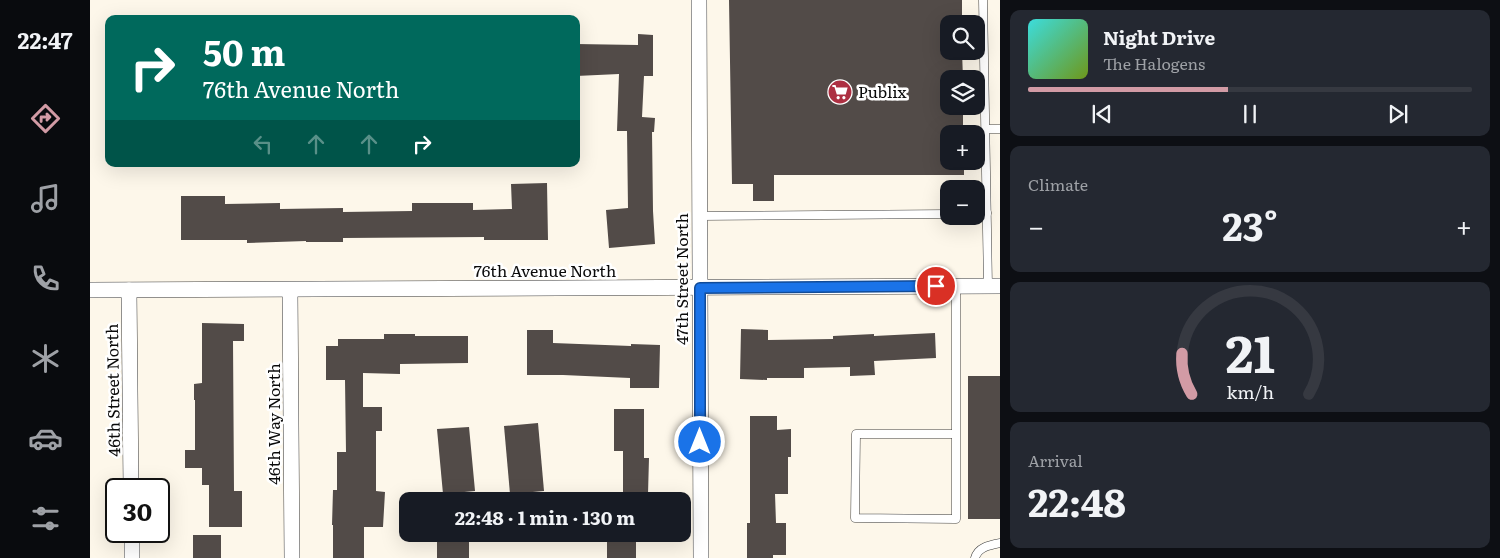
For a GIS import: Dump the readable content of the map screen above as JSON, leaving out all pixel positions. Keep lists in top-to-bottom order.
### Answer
{
  "streets": {
    "street": [
      "76th Avenue North",
      "47th Street North",
      "46th Street North",
      "46th Way North"
    ]
  },
  "crossings": [
    ["76th Avenue North", "47th Street North"],
    ["76th Avenue North", "46th Street North"],
    ["76th Avenue North", "46th Way North"]
  ],
  "places": {
    "supermarket": ["Publix"]
  },
  "page": {
    "tabs": "22:47",
    "map_buttons": ["+", "−"],
    "turn": ["50 m", "76th Avenue North"],
    "song": ["Night Drive", "The Halogens"],
    "tile": [
      "Climate",
      ["Arrival", "22:48"]
    ],
    "heat": ["−", "23°", "+"],
    "limit": "30",
    "trip": "22:48 · 1 min · 130 m",
    "gauge": ["21", "km/h"]
  }
}
